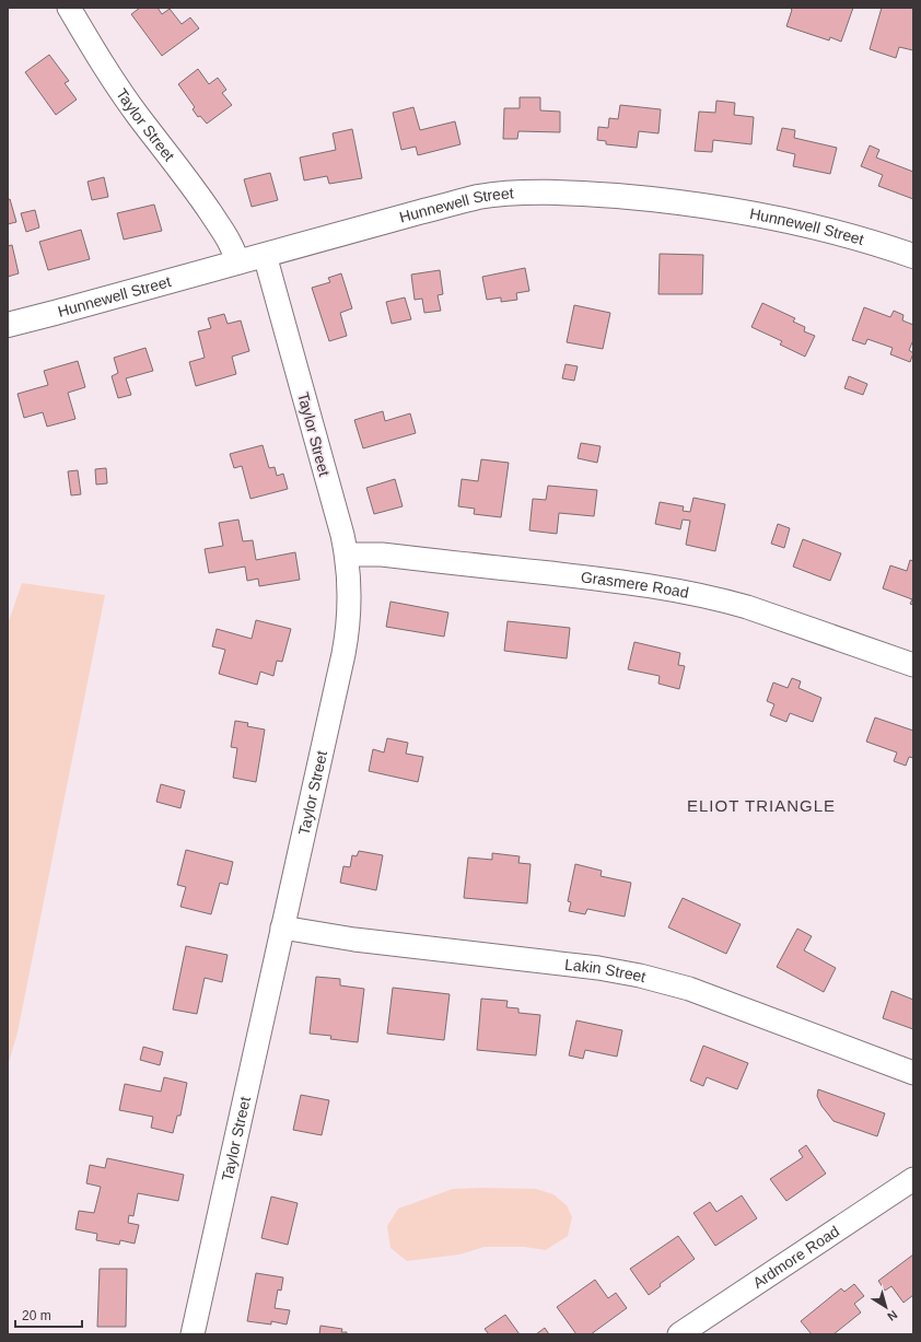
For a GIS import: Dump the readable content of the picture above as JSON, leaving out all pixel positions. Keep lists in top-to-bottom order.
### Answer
{
  "streets": {
    "main road": ["Hunnewell Street"],
    "street": [
      "Taylor Street",
      "Grasmere Road",
      "Lakin Street",
      "Ardmore Road"
    ]
  },
  "crossings": [
    ["Taylor Street", "Hunnewell Street"],
    ["Taylor Street", "Grasmere Road"],
    ["Taylor Street", "Lakin Street"]
  ],
  "districts": ["ELIOT TRIANGLE"],
  "scale_bar": "20 m",
  "north": "bottom right"
}
